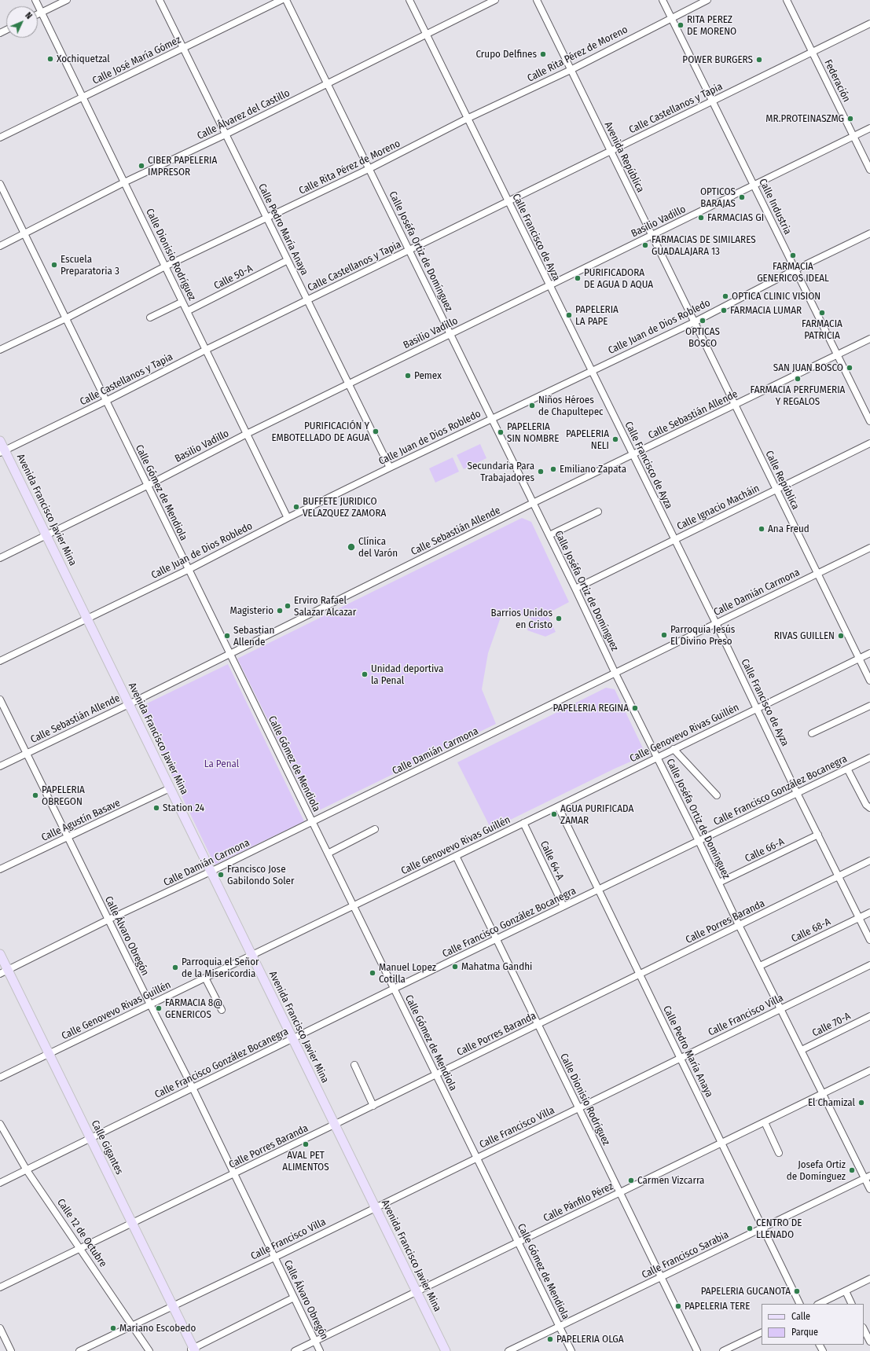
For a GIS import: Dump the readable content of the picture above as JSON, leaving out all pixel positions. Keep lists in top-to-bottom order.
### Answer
{
  "streets": {
    "main road": ["Avenida Francisco Javier Mina", "Calle Gigantes"],
    "street": [
      "Calle Rita Pérez de Moreno",
      "Calle José María Gómez",
      "Federación",
      "Calle Castellanos y Tapia",
      "Calle Álvarez del Castillo",
      "Avenida República",
      "Calle Industria",
      "Basilio Vadillo",
      "Calle Pedro María Anaya",
      "Calle Francisco de Ayza",
      "Calle Joséfa Ortiz de Domínguez",
      "Calle Dionisio Rodríguez",
      "Calle 50-A",
      "Calle Juan de Dios Robledo",
      "Calle Sebastián Allende",
      "Calle República",
      "Calle Gómez de Mendiola",
      "Calle Ignacio Macháin",
      "Calle Damián Carmona",
      "Calle Genovevo Rivas Guillén",
      "Calle Francisco González Bocanegra",
      "Calle Agustín Basave",
      "Calle 66-A",
      "Calle 64-A",
      "Calle Porres Baranda",
      "Calle 68-A",
      "Calle Álvaro Obregón",
      "Calle Francisco Villa",
      "Calle 70-A",
      "Calle Pánfilo Pérez",
      "Calle 12 de Octubre",
      "Calle Francisco Sarabia"
    ]
  },
  "crossings": [
    ["Calle Rita Pérez de Moreno", "Avenida República"],
    ["Calle Rita Pérez de Moreno", "Calle Industria"],
    ["Calle Rita Pérez de Moreno", "Calle Pedro María Anaya"],
    ["Calle Rita Pérez de Moreno", "Calle Francisco de Ayza"],
    ["Calle Rita Pérez de Moreno", "Calle Joséfa Ortiz de Domínguez"],
    ["Calle Rita Pérez de Moreno", "Calle Dionisio Rodríguez"],
    ["Calle Rita Pérez de Moreno", "Calle Gómez de Mendiola"],
    ["Calle José María Gómez", "Calle Pedro María Anaya"],
    ["Calle José María Gómez", "Calle Dionisio Rodríguez"],
    ["Federación", "Calle Castellanos y Tapia"],
    ["Federación", "Basilio Vadillo"],
    ["Calle Castellanos y Tapia", "Avenida República"],
    ["Calle Castellanos y Tapia", "Calle Industria"],
    ["Calle Castellanos y Tapia", "Calle Pedro María Anaya"],
    ["Calle Castellanos y Tapia", "Calle Francisco de Ayza"],
    ["Calle Castellanos y Tapia", "Calle Joséfa Ortiz de Domínguez"],
    ["Calle Castellanos y Tapia", "Calle Dionisio Rodríguez"],
    ["Calle Castellanos y Tapia", "Calle Gómez de Mendiola"],
    ["Calle Castellanos y Tapia", "Avenida Francisco Javier Mina"],
    ["Calle Álvarez del Castillo", "Calle Pedro María Anaya"],
    ["Calle Álvarez del Castillo", "Calle Francisco de Ayza"],
    ["Calle Álvarez del Castillo", "Calle Joséfa Ortiz de Domínguez"],
    ["Calle Álvarez del Castillo", "Calle Dionisio Rodríguez"],
    ["Calle Álvarez del Castillo", "Calle Gómez de Mendiola"],
    ["Avenida República", "Basilio Vadillo"],
    ["Avenida República", "Calle Juan de Dios Robledo"],
    ["Avenida República", "Calle República"],
    ["Calle Industria", "Basilio Vadillo"],
    ["Calle Industria", "Calle Juan de Dios Robledo"],
    ["Calle Industria", "Calle Sebastián Allende"],
    ["Basilio Vadillo", "Calle Pedro María Anaya"],
    ["Basilio Vadillo", "Calle Francisco de Ayza"],
    ["Basilio Vadillo", "Calle Joséfa Ortiz de Domínguez"],
    ["Basilio Vadillo", "Calle Dionisio Rodríguez"],
    ["Basilio Vadillo", "Calle Gómez de Mendiola"],
    ["Basilio Vadillo", "Avenida Francisco Javier Mina"],
    ["Calle Pedro María Anaya", "Calle 50-A"],
    ["Calle Pedro María Anaya", "Calle Juan de Dios Robledo"],
    ["Calle Pedro María Anaya", "Calle Genovevo Rivas Guillén"],
    ["Calle Pedro María Anaya", "Calle Francisco González Bocanegra"],
    ["Calle Pedro María Anaya", "Calle Porres Baranda"],
    ["Calle Pedro María Anaya", "Calle Francisco Villa"],
    ["Calle Pedro María Anaya", "Calle Pánfilo Pérez"],
    ["Calle Pedro María Anaya", "Calle Francisco Sarabia"],
    ["Calle Francisco de Ayza", "Calle Juan de Dios Robledo"],
    ["Calle Francisco de Ayza", "Calle Sebastián Allende"],
    ["Calle Francisco de Ayza", "Calle Ignacio Macháin"],
    ["Calle Francisco de Ayza", "Calle Damián Carmona"],
    ["Calle Francisco de Ayza", "Calle Genovevo Rivas Guillén"],
    ["Calle Francisco de Ayza", "Calle Francisco González Bocanegra"],
    ["Calle Francisco de Ayza", "Calle 66-A"],
    ["Calle Francisco de Ayza", "Calle Porres Baranda"],
    ["Calle Francisco de Ayza", "Calle 68-A"],
    ["Calle Joséfa Ortiz de Domínguez", "Calle Juan de Dios Robledo"],
    ["Calle Joséfa Ortiz de Domínguez", "Calle Sebastián Allende"],
    ["Calle Joséfa Ortiz de Domínguez", "Calle Ignacio Macháin"],
    ["Calle Joséfa Ortiz de Domínguez", "Calle Damián Carmona"],
    ["Calle Joséfa Ortiz de Domínguez", "Calle Genovevo Rivas Guillén"],
    ["Calle Joséfa Ortiz de Domínguez", "Calle Francisco González Bocanegra"],
    ["Calle Joséfa Ortiz de Domínguez", "Calle 66-A"],
    ["Calle Joséfa Ortiz de Domínguez", "Calle Porres Baranda"],
    ["Calle Joséfa Ortiz de Domínguez", "Calle 68-A"],
    ["Calle Joséfa Ortiz de Domínguez", "Calle Francisco Villa"],
    ["Calle Joséfa Ortiz de Domínguez", "Calle 70-A"],
    ["Calle Joséfa Ortiz de Domínguez", "Calle Pánfilo Pérez"],
    ["Calle Joséfa Ortiz de Domínguez", "Calle Francisco Sarabia"],
    ["Calle Dionisio Rodríguez", "Calle 50-A"],
    ["Calle Dionisio Rodríguez", "Calle Juan de Dios Robledo"],
    ["Calle Dionisio Rodríguez", "Calle Genovevo Rivas Guillén"],
    ["Calle Dionisio Rodríguez", "Calle Francisco González Bocanegra"],
    ["Calle Dionisio Rodríguez", "Calle Porres Baranda"],
    ["Calle Dionisio Rodríguez", "Calle Francisco Villa"],
    ["Calle Dionisio Rodríguez", "Calle Pánfilo Pérez"],
    ["Calle Dionisio Rodríguez", "Calle Francisco Sarabia"],
    ["Calle Juan de Dios Robledo", "Calle República"],
    ["Calle Juan de Dios Robledo", "Calle Gómez de Mendiola"],
    ["Calle Juan de Dios Robledo", "Avenida Francisco Javier Mina"],
    ["Calle Sebastián Allende", "Calle República"],
    ["Calle Sebastián Allende", "Calle Gómez de Mendiola"],
    ["Calle Sebastián Allende", "Avenida Francisco Javier Mina"],
    ["Calle Sebastián Allende", "Calle Álvaro Obregón"],
    ["Calle República", "Calle Ignacio Macháin"],
    ["Calle República", "Calle Damián Carmona"],
    ["Calle República", "Calle Genovevo Rivas Guillén"],
    ["Calle Gómez de Mendiola", "Calle Damián Carmona"],
    ["Calle Gómez de Mendiola", "Calle Genovevo Rivas Guillén"],
    ["Calle Gómez de Mendiola", "Calle Francisco González Bocanegra"],
    ["Calle Gómez de Mendiola", "Calle Porres Baranda"],
    ["Calle Gómez de Mendiola", "Calle Francisco Villa"],
    ["Calle Gómez de Mendiola", "Calle Pánfilo Pérez"],
    ["Calle Gómez de Mendiola", "Calle Francisco Sarabia"],
    ["Avenida Francisco Javier Mina", "Calle Damián Carmona"],
    ["Avenida Francisco Javier Mina", "Calle Genovevo Rivas Guillén"],
    ["Avenida Francisco Javier Mina", "Calle Francisco González Bocanegra"],
    ["Avenida Francisco Javier Mina", "Calle Agustín Basave"],
    ["Avenida Francisco Javier Mina", "Calle Porres Baranda"],
    ["Avenida Francisco Javier Mina", "Calle Francisco Villa"],
    ["Avenida Francisco Javier Mina", "Calle Pánfilo Pérez"],
    ["Calle Damián Carmona", "Calle Álvaro Obregón"],
    ["Calle Damián Carmona", "Calle Gigantes"],
    ["Calle Genovevo Rivas Guillén", "Calle 64-A"],
    ["Calle Genovevo Rivas Guillén", "Calle Álvaro Obregón"],
    ["Calle Genovevo Rivas Guillén", "Calle Gigantes"],
    ["Calle Francisco González Bocanegra", "Calle 64-A"],
    ["Calle Francisco González Bocanegra", "Calle Álvaro Obregón"],
    ["Calle Francisco González Bocanegra", "Calle Gigantes"],
    ["Calle Francisco González Bocanegra", "Calle 12 de Octubre"],
    ["Calle Agustín Basave", "Calle Álvaro Obregón"],
    ["Calle Porres Baranda", "Calle Álvaro Obregón"],
    ["Calle Porres Baranda", "Calle Gigantes"],
    ["Calle Porres Baranda", "Calle 12 de Octubre"],
    ["Calle Álvaro Obregón", "Calle Francisco Villa"],
    ["Calle Álvaro Obregón", "Calle Pánfilo Pérez"],
    ["Calle Francisco Villa", "Calle Gigantes"],
    ["Calle Francisco Villa", "Calle 12 de Octubre"]
  ],
  "parks": ["La Penal"],
  "places": [
    "RITA PEREZ DE MORENO",
    "Crupo Delfines",
    "Xochiquetzal",
    "POWER BURGERS",
    "MR.PROTEINASZMG",
    "CIBER PAPELERIA IMPRESOR",
    "OPTICOS BARAJAS",
    "FARMACIAS GI",
    "FARMACIAS DE SIMILARES GUADALAJARA 13",
    "FARMACIA GENERICOS IDEAL",
    "Escuela Preparatoria 3",
    "PURIFICADORA DE AGUA D AQUA",
    "OPTICA CLINIC VISION",
    "FARMACIA LUMAR",
    "FARMACIA PATRICIA",
    "PAPELERIA LA PAPE",
    "OPTICAS BOSCO",
    "SAN JUAN BOSCO",
    "Pemex",
    "FARMACIA PERFUMERIA Y REGALOS",
    "Niños Héroes de Chapultepec",
    "PURIFICACIÓN Y EMBOTELLADO DE AGUA",
    "PAPELERIA SIN NOMBRE",
    "PAPELERIA NELI",
    "Emiliano Zapata",
    "Secundaria Para Trabajadores",
    "BUFFETE JURIDICO VELAZQUEZ ZAMORA",
    "Ana Freud",
    "Clínica del Varón",
    "Erviro Rafael Salazar Alcazar",
    "Magisterio",
    "Barrios Unidos en Cristo",
    "Parroquia Jesús El Divino Preso",
    "Sebastian Allende",
    "RIVAS GUILLEN",
    "Unidad deportiva la Penal",
    "PAPELERIA REGINA",
    "PAPELERIA OBREGON",
    "Station 24",
    "AGUA PURIFICADA ZAMAR",
    "Francisco Jose Gabilondo Soler",
    "Mahatma Gandhi",
    "Parroquia el Señor de la Misericordia",
    "Manuel Lopez Cotilla",
    "FARMACIA 8@ GENERICOS",
    "El Chamizal",
    "AVAL PET ALIMENTOS",
    "Josefa Ortiz de Domínguez",
    "Carmen Vizcarra",
    "CENTRO DE LLENADO",
    "PAPELERIA GUCANOTA",
    "PAPELERIA TERE",
    "Mariano Escobedo",
    "PAPELERIA OLGA"
  ],
  "legend": ["Calle", "Parque"],
  "north": "top right"
}
